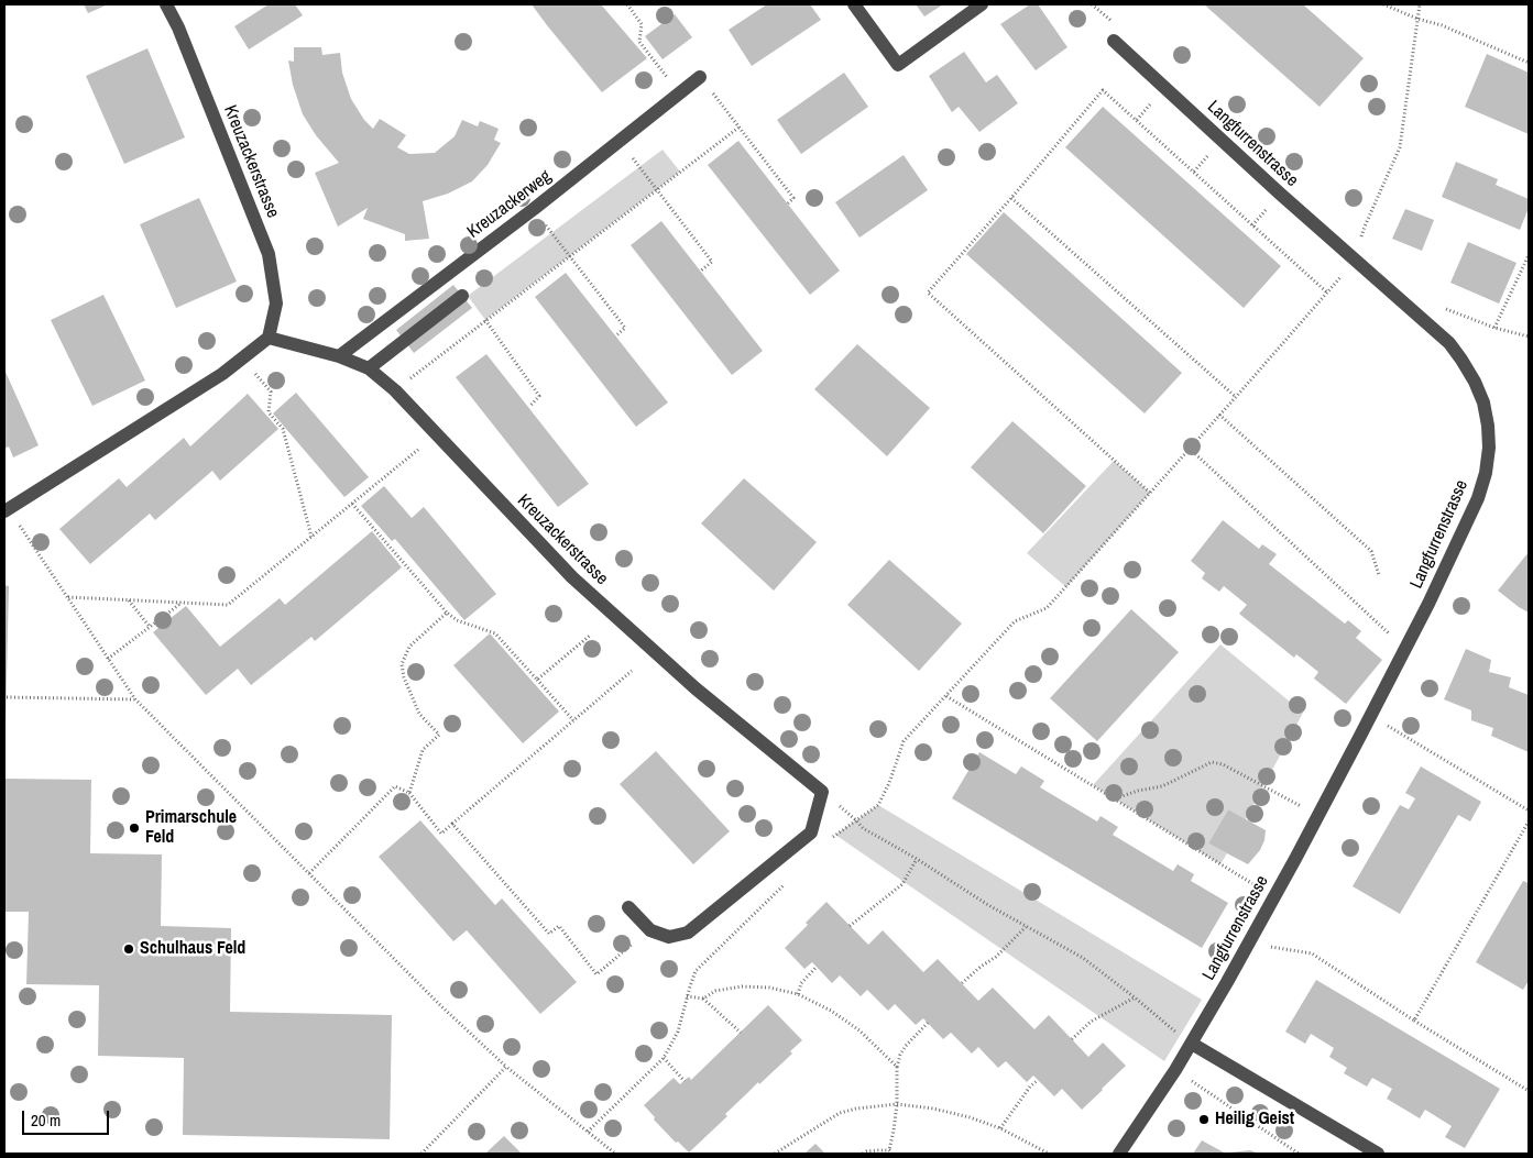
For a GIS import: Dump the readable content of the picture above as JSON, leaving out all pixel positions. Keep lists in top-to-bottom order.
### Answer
{
  "streets": {
    "street": ["Langfurrenstrasse", "Kreuzackerstrasse", "Kreuzackerweg"]
  },
  "crossings": [
    ["Kreuzackerstrasse", "Kreuzackerweg"]
  ],
  "places": ["Primarschule Feld", "Schulhaus Feld", "Heilig Geist"],
  "scale_bar": "20 m"
}
